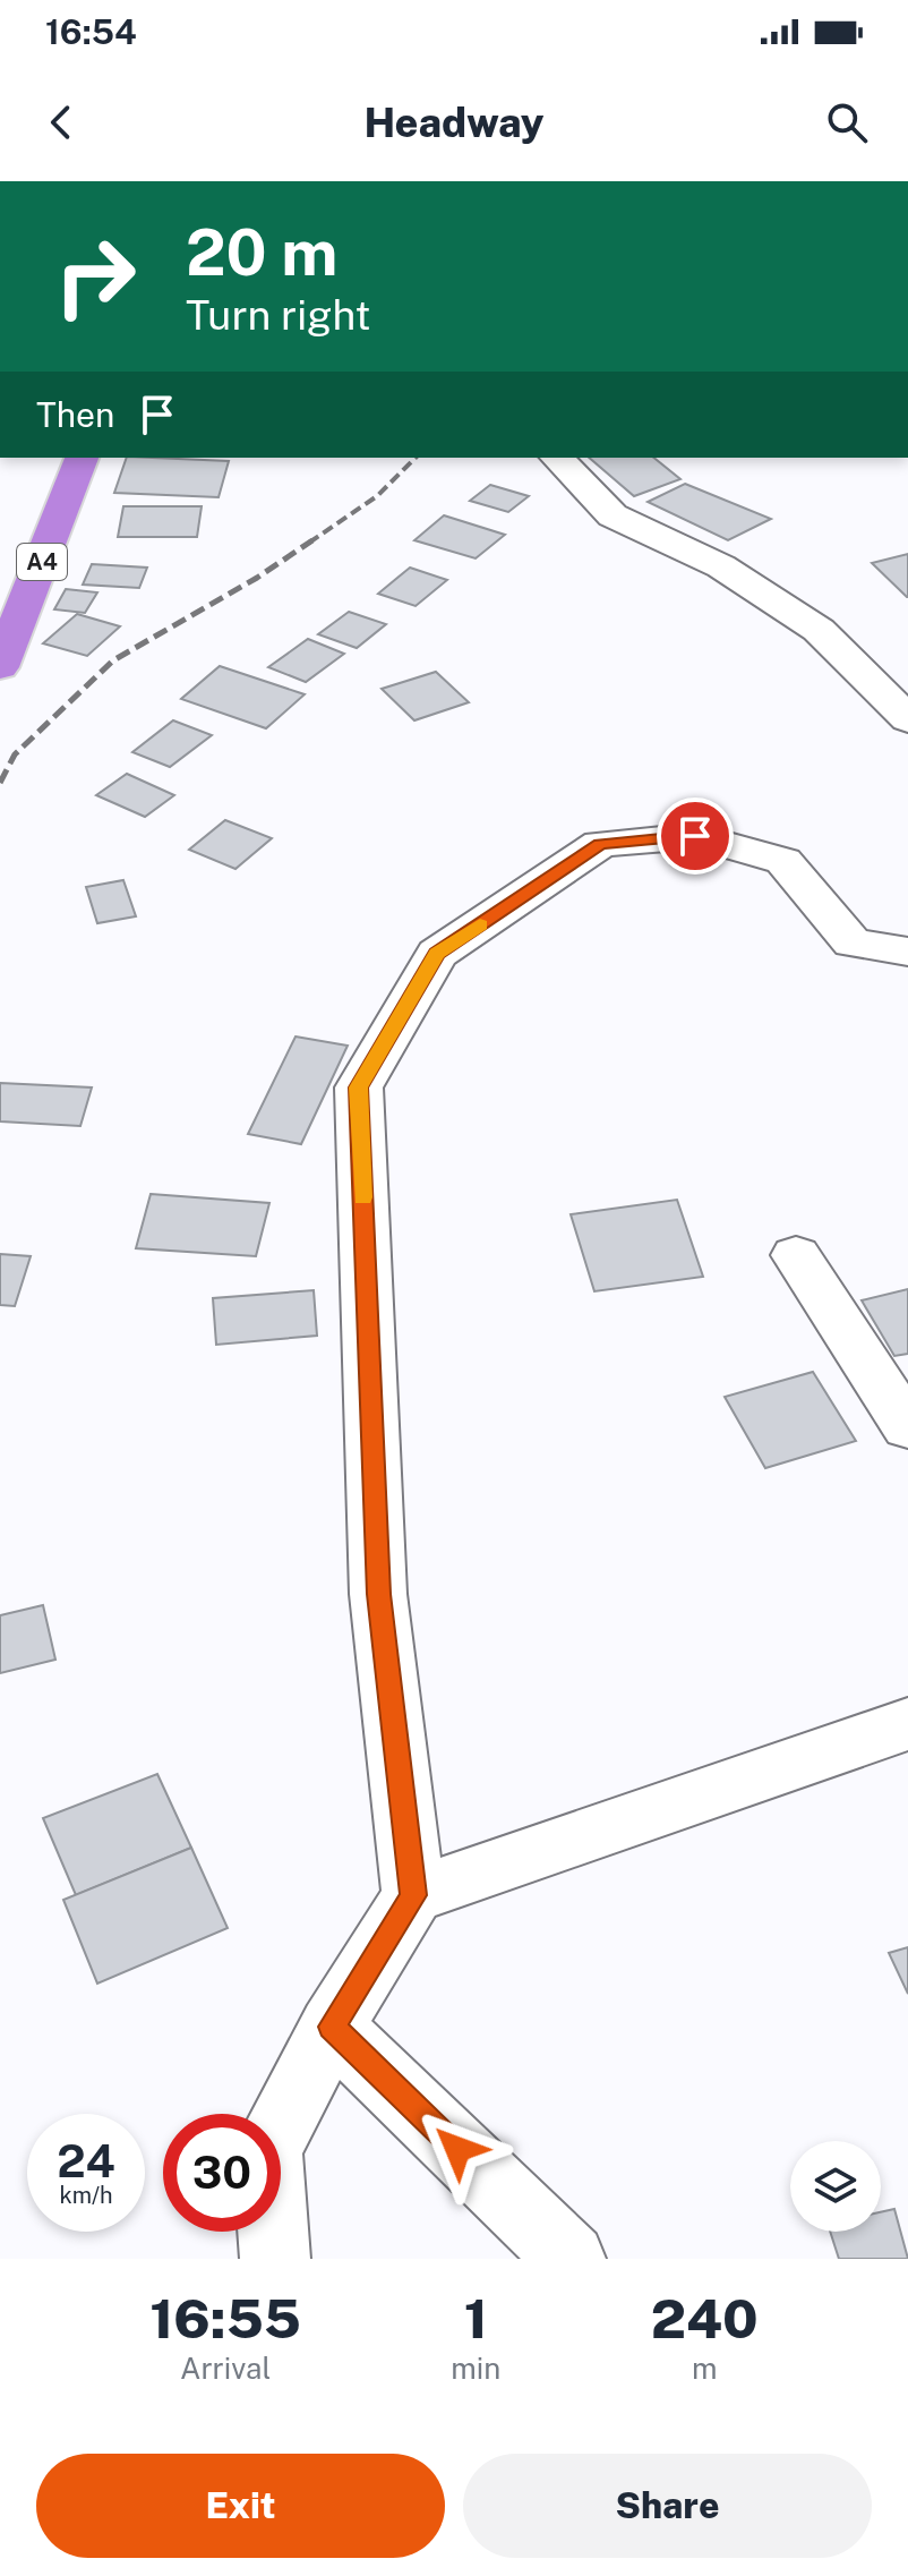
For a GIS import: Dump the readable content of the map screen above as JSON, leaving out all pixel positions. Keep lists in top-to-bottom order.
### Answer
{
  "streets": {
    "highway": ["A4"]
  },
  "page": {
    "status": "16:54",
    "header": "Headway",
    "turn": ["20 m", "Turn right"],
    "then": "Then",
    "speed": "24 km/h",
    "limit": "30",
    "eta": [
      "16:55",
      "Arrival",
      "1",
      "min",
      "240",
      "m"
    ],
    "buttons": ["Exit", "Share"]
  }
}
